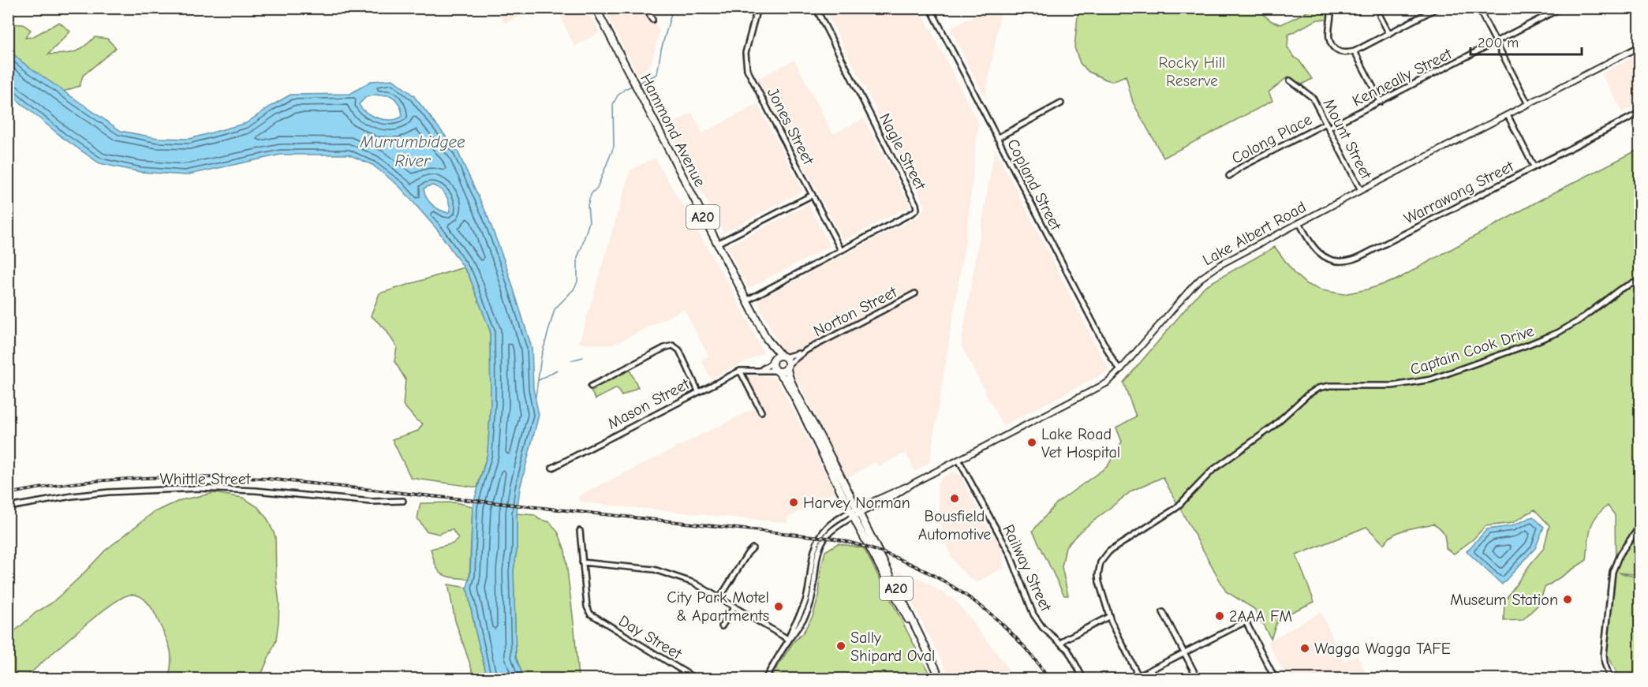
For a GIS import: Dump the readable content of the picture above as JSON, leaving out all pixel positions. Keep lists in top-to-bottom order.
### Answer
{
  "streets": {
    "highway": ["Hammond Avenue", "A20"],
    "main road": ["Lake Albert Road"],
    "street": [
      "Kenneally Street",
      "Jones Street",
      "Colong Place",
      "Mount Street",
      "Nagle Street",
      "Copland Street",
      "Warrawong Street",
      "Norton Street",
      "Captain Cook Drive",
      "Mason Street",
      "Whittle Street",
      "Railway Street",
      "Day Street"
    ]
  },
  "crossings": [
    ["Kenneally Street", "Colong Place"],
    ["Kenneally Street", "Mount Street"],
    ["Jones Street", "Nagle Street"],
    ["Hammond Avenue", "Nagle Street"],
    ["Hammond Avenue", "A20"],
    ["Hammond Avenue", "Norton Street"],
    ["Hammond Avenue", "Mason Street"],
    ["Colong Place", "Mount Street"],
    ["Mount Street", "Lake Albert Road"],
    ["Copland Street", "Lake Albert Road"],
    ["Warrawong Street", "Lake Albert Road"],
    ["A20", "Lake Albert Road"],
    ["A20", "Norton Street"],
    ["A20", "Mason Street"],
    ["Lake Albert Road", "Railway Street"],
    ["Norton Street", "Mason Street"]
  ],
  "water": ["Murrumbidgee River"],
  "parks": ["Rocky Hill Reserve"],
  "places": [
    "Lake Road Vet Hospital",
    "Bousfield Automotive",
    "Harvey Norman",
    "Museum Station",
    "City Park Motel & Apartments",
    "2AAA FM",
    "Sally Shipard Oval",
    "Wagga Wagga TAFE"
  ],
  "scale_bar": "200 m"
}
